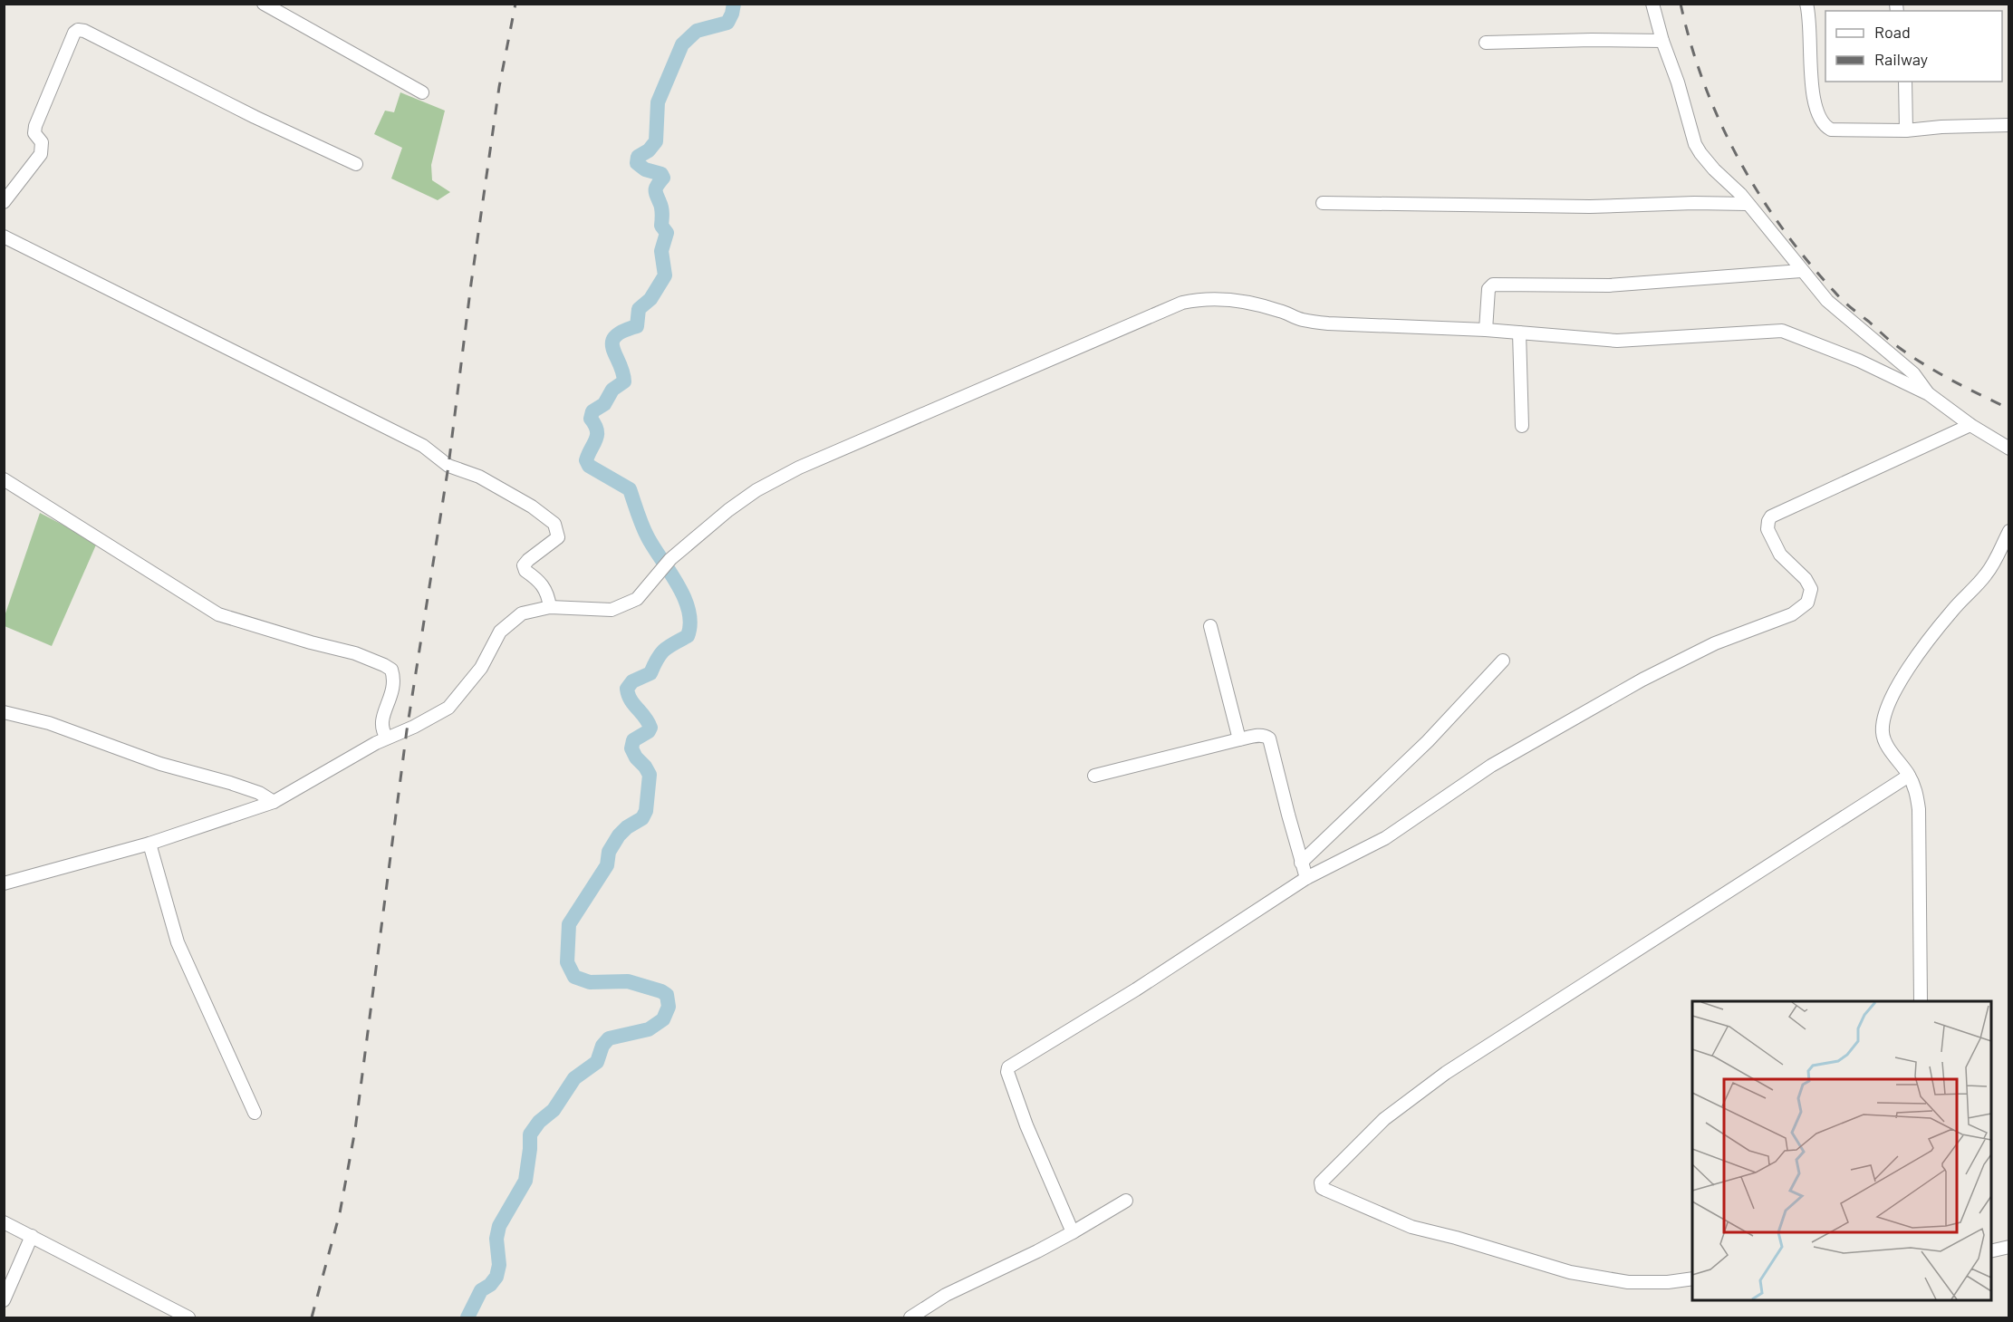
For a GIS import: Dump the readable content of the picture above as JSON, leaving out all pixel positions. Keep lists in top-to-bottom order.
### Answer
{
  "legend": ["Road", "Railway"]
}
